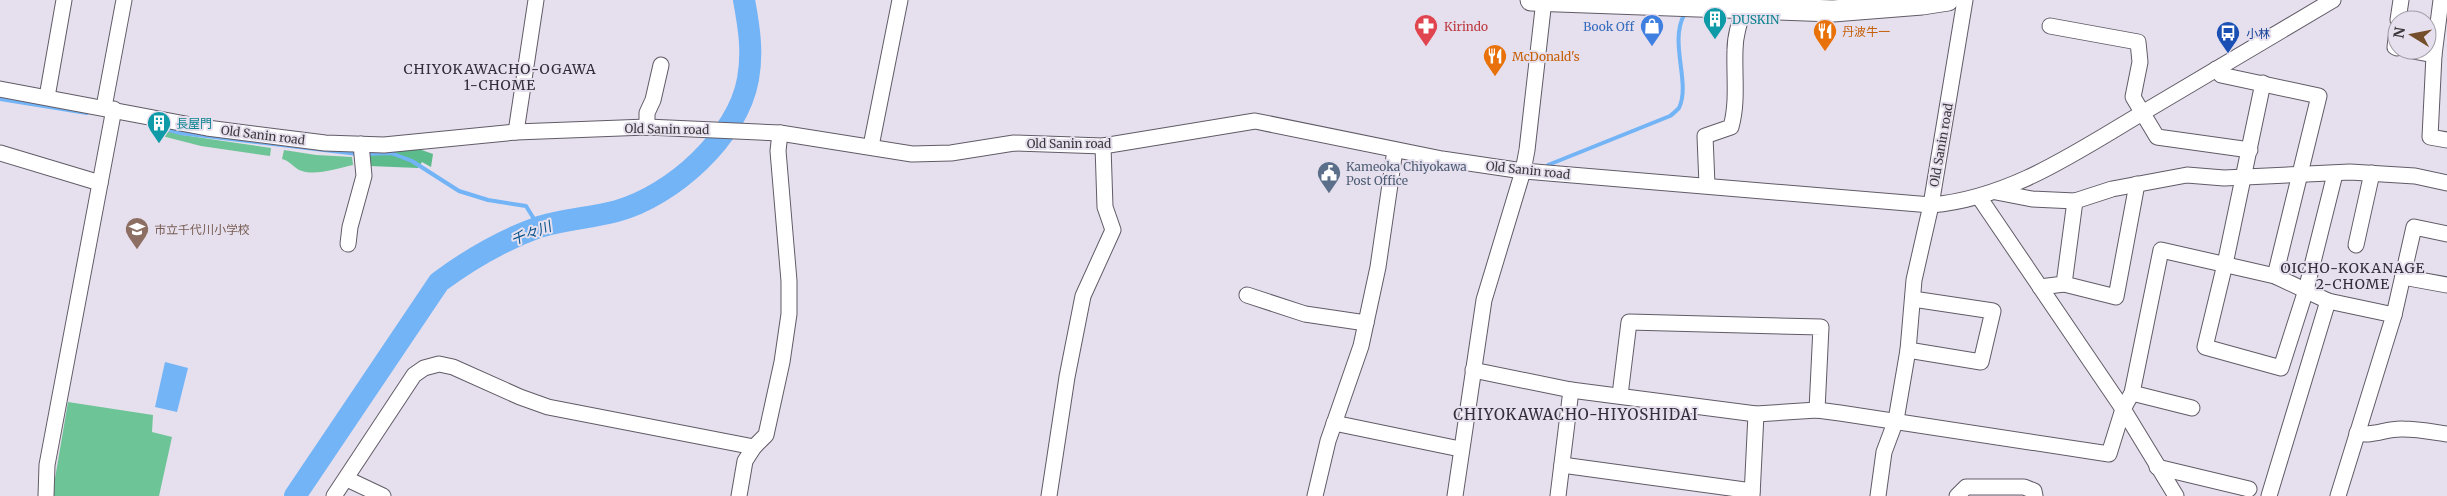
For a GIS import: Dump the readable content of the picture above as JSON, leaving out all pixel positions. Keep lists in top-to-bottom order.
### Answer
{
  "streets": {
    "street": ["Old Sanin road"]
  },
  "districts": ["CHIYOKAWACHO-OGAWA 1-CHOME", "OICHO-KOKANAGE 2-CHOME", "CHIYOKAWACHO-HIYOSHIDAI"],
  "water": ["千々川"],
  "places": {
    "building": ["DUSKIN", "長屋門"],
    "pharmacy": ["Kirindo"],
    "shop": ["Book Off"],
    "restaurant": ["丹波牛一", "McDonald's"],
    "bus stop": ["小林"],
    "public building": ["Kameoka Chiyokawa Post Office"],
    "school or university": ["市立千代川小学校"]
  },
  "north": "left"
}
